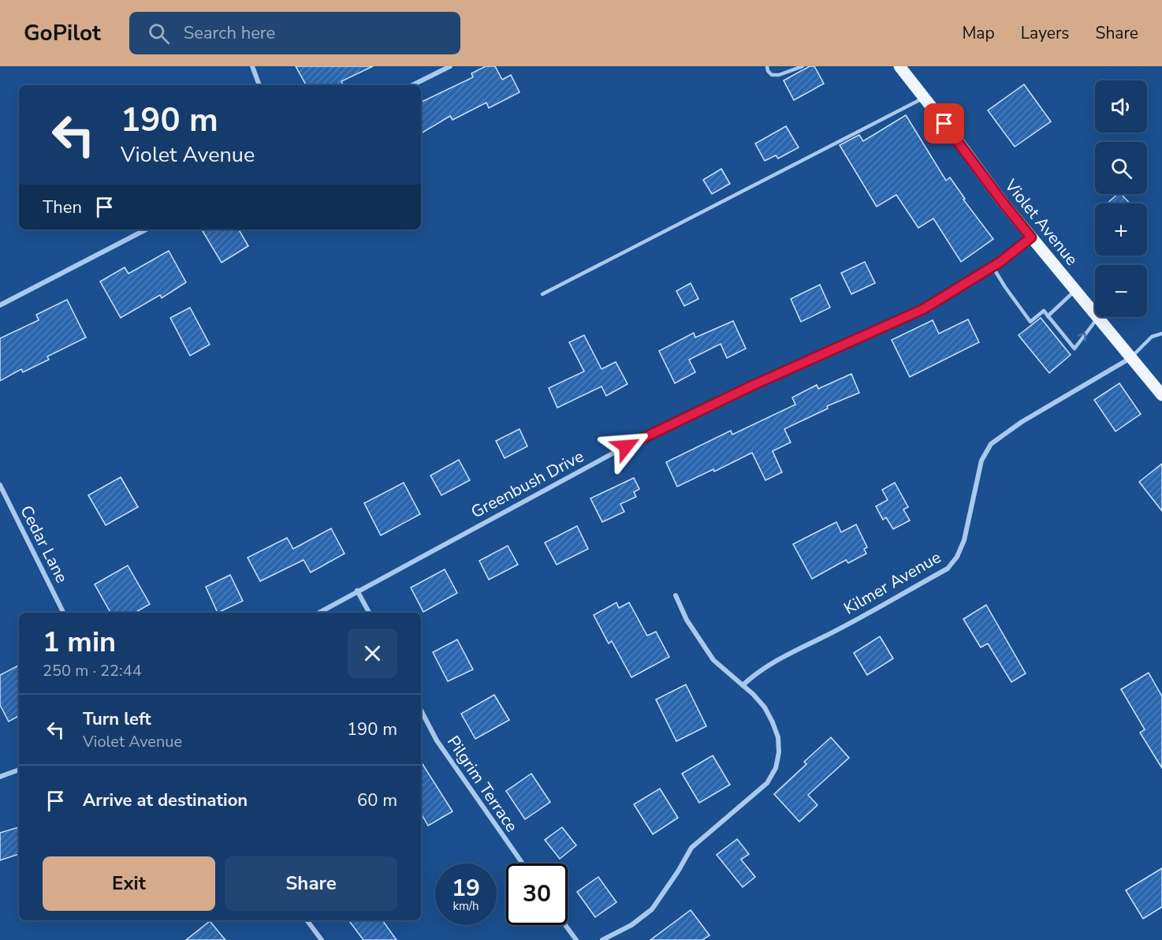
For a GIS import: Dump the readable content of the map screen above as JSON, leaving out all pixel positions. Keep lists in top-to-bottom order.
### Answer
{
  "streets": {
    "main road": ["Violet Avenue"],
    "street": [
      "Greenbush Drive",
      "Cedar Lane",
      "Kilmer Avenue",
      "Pilgrim Terrace"
    ]
  },
  "crossings": [
    ["Violet Avenue", "Greenbush Drive"],
    ["Violet Avenue", "Kilmer Avenue"]
  ],
  "page": {
    "header": "GoPilot",
    "search": "Search here",
    "nav": ["Map", "Layers", "Share"],
    "map_buttons": ["+", "−"],
    "turn": ["190 m", "Violet Avenue"],
    "then": "Then",
    "heading": ["1 min", "250 m · 22:44"],
    "list": [
      {
        "name": "Turn left",
        "note": "Violet Avenue",
        "value": "190 m"
      },
      {
        "name": "Arrive at destination",
        "value": "60 m"
      }
    ],
    "buttons": ["Exit", "Share"],
    "speed": "19 km/h",
    "limit": "30"
  }
}
